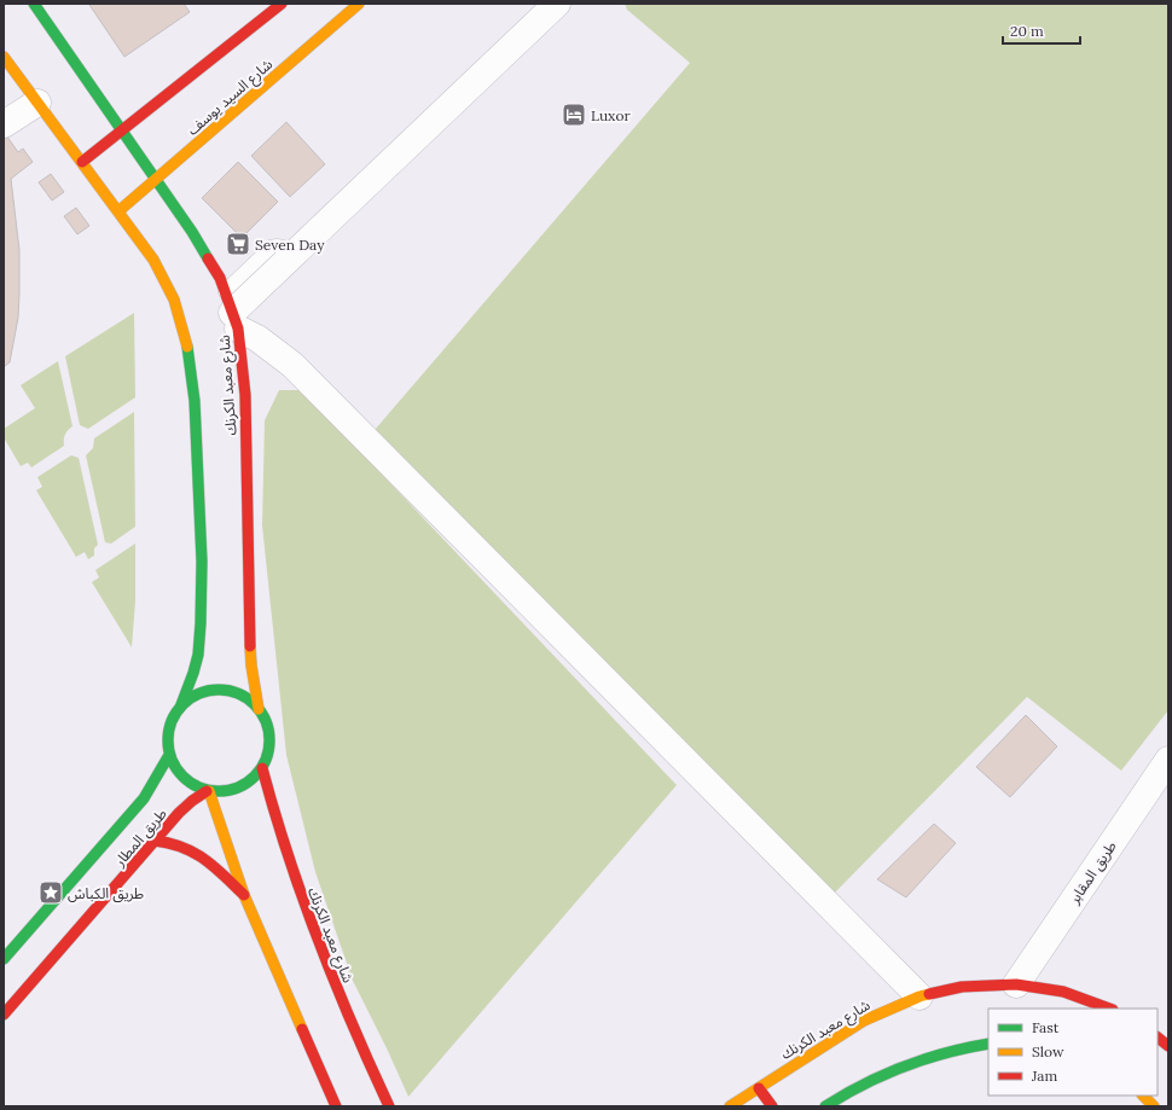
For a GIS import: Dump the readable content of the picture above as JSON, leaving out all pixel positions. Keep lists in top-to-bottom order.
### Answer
{
  "streets": {
    "main road": ["شارع السيد يوسف", "شارع معبد الكرنك", "طريق المطار"],
    "street": ["طريق المقابر"]
  },
  "crossings": [
    ["شارع السيد يوسف", "شارع معبد الكرنك"],
    ["شارع معبد الكرنك", "طريق المطار"],
    ["شارع معبد الكرنك", "طريق المقابر"]
  ],
  "places": {
    "hotel": ["Luxor"],
    "supermarket": ["Seven Day"],
    "place": ["طريق الكباش"]
  },
  "legend": ["Fast", "Slow", "Jam"],
  "scale_bar": "20 m"
}
